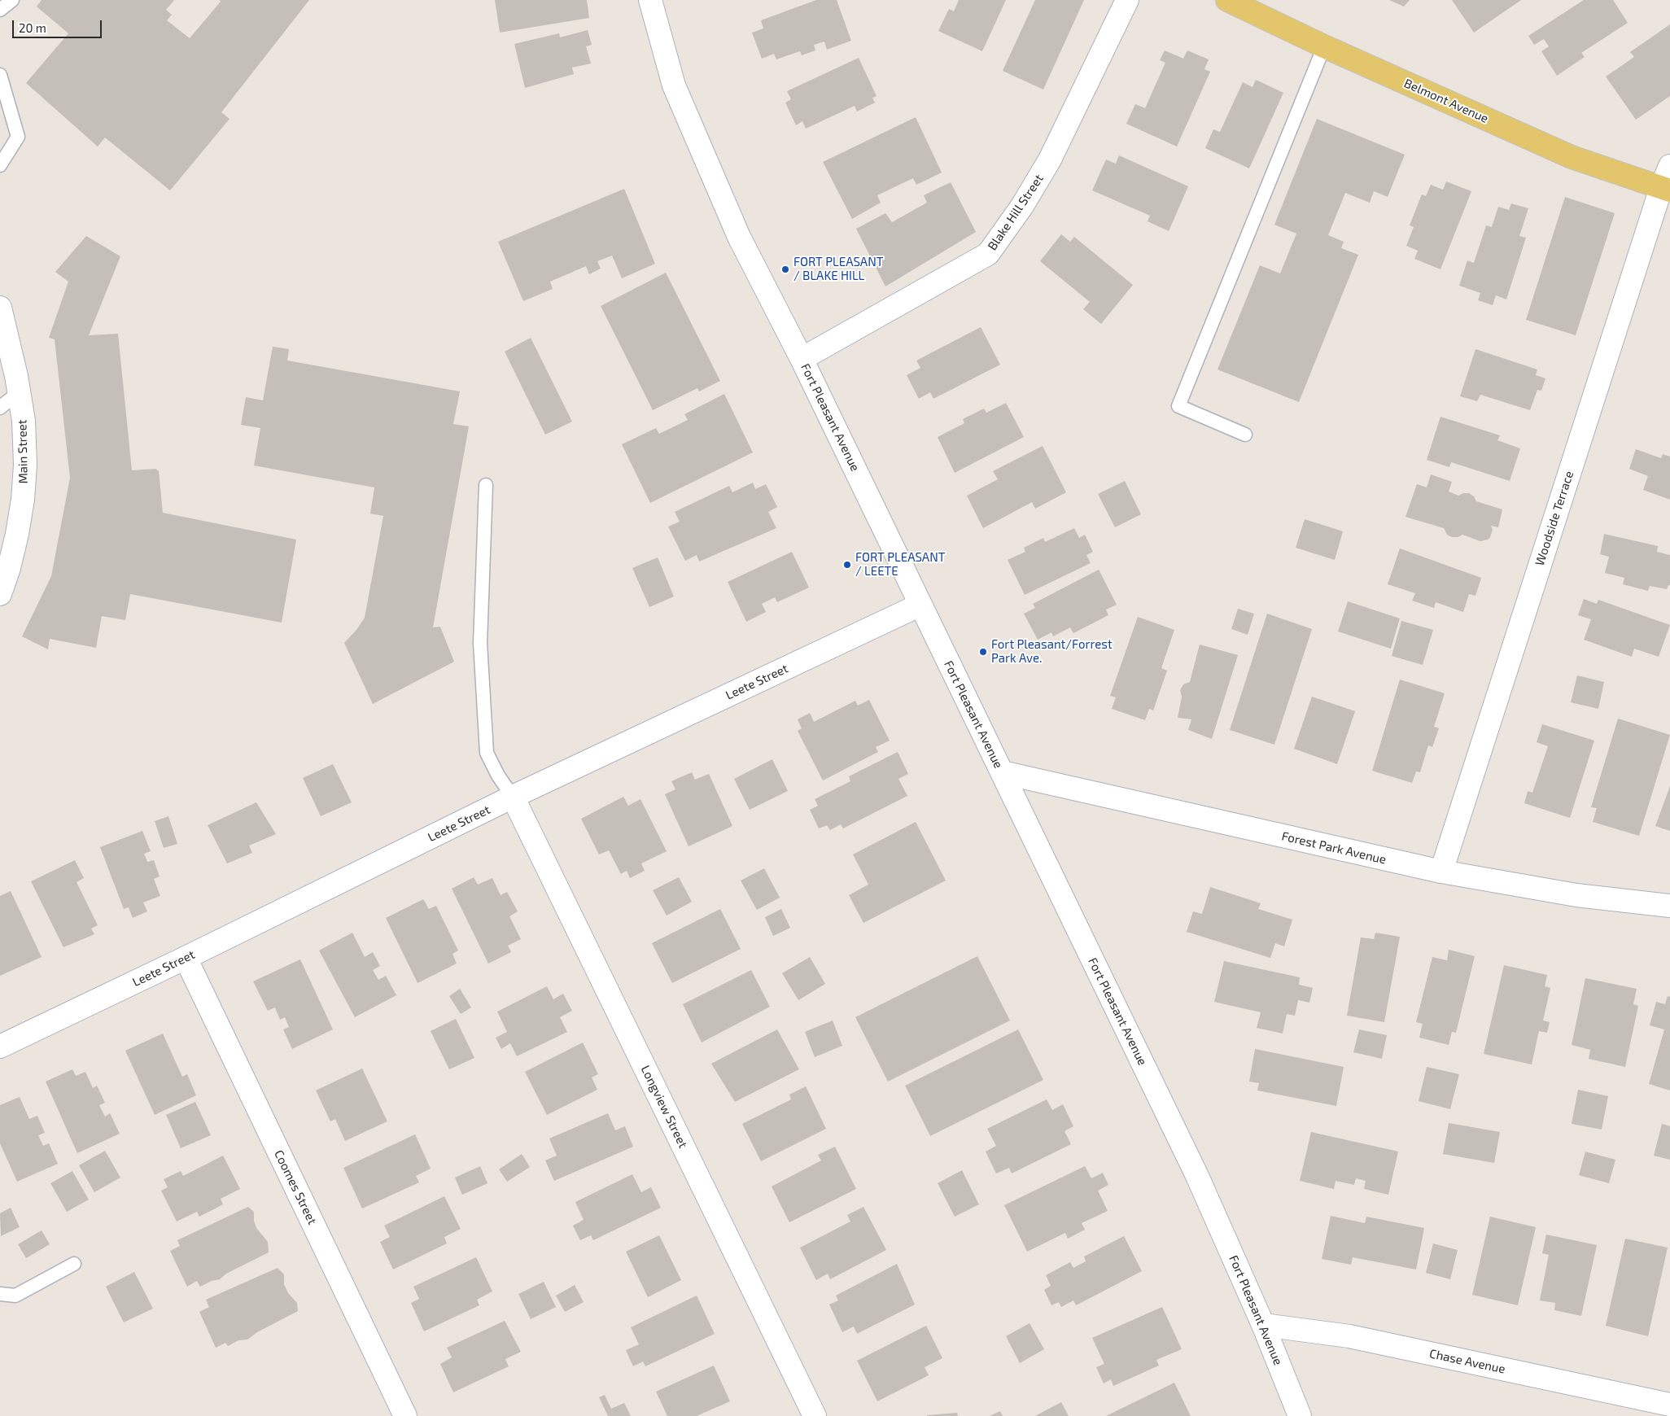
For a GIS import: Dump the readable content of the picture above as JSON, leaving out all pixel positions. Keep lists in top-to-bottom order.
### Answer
{
  "streets": {
    "main road": ["Belmont Avenue"],
    "street": [
      "Blake Hill Street",
      "Fort Pleasant Avenue",
      "Main Street",
      "Woodside Terrace",
      "Leete Street",
      "Forest Park Avenue",
      "Longview Street",
      "Coomes Street",
      "Chase Avenue"
    ]
  },
  "crossings": [
    ["Belmont Avenue", "Woodside Terrace"],
    ["Blake Hill Street", "Fort Pleasant Avenue"],
    ["Fort Pleasant Avenue", "Leete Street"],
    ["Fort Pleasant Avenue", "Forest Park Avenue"],
    ["Fort Pleasant Avenue", "Chase Avenue"],
    ["Woodside Terrace", "Forest Park Avenue"],
    ["Leete Street", "Longview Street"],
    ["Leete Street", "Coomes Street"]
  ],
  "places": ["FORT PLEASANT / BLAKE HILL", "FORT PLEASANT / LEETE", "Fort Pleasant/Forrest Park Ave."],
  "scale_bar": "20 m"
}
